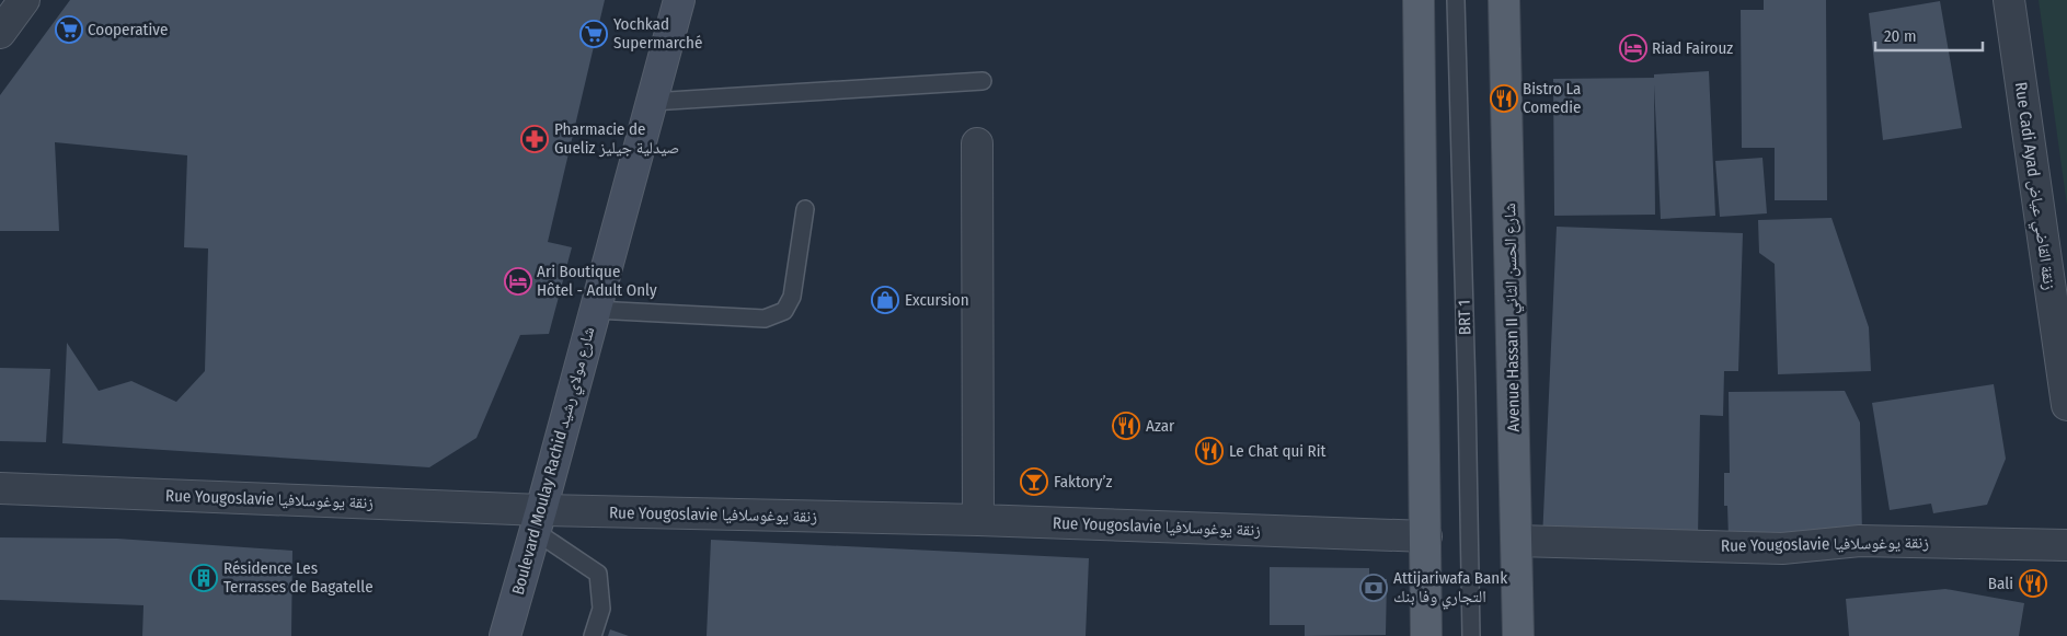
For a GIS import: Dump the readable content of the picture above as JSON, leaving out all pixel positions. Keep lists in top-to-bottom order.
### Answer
{
  "streets": {
    "main road": ["Avenue Hassan II شارع الحسن الثاني"],
    "street": ["Rue Cadi Ayad زنقة القاضي عياض", "Boulevard Moulay Rachid شارع مولاي رشيد", "Rue Yougoslavie زنقة يوغوسلافيا"],
    "lane": ["BRT 1"]
  },
  "crossings": [
    ["Avenue Hassan II شارع الحسن الثاني", "Rue Yougoslavie زنقة يوغوسلافيا"],
    ["Boulevard Moulay Rachid شارع مولاي رشيد", "Rue Yougoslavie زنقة يوغوسلافيا"]
  ],
  "places": {
    "supermarket": ["Cooperative", "Yochkad Supermarché"],
    "hotel": ["Riad Fairouz", "Ari Boutique Hôtel - Adult Only"],
    "restaurant": [
      "Bistro La Comedie",
      "Azar",
      "Le Chat qui Rit",
      "Bali"
    ],
    "pharmacy": ["Pharmacie de Gueliz صيدلية جيليز"],
    "shop": ["Excursion"],
    "bar": ["Faktory’z"],
    "building": ["Résidence Les Terrasses de Bagatelle"],
    "bank": ["Attijariwafa Bank التجاري وفا بنك"]
  },
  "scale_bar": "20 m"
}
